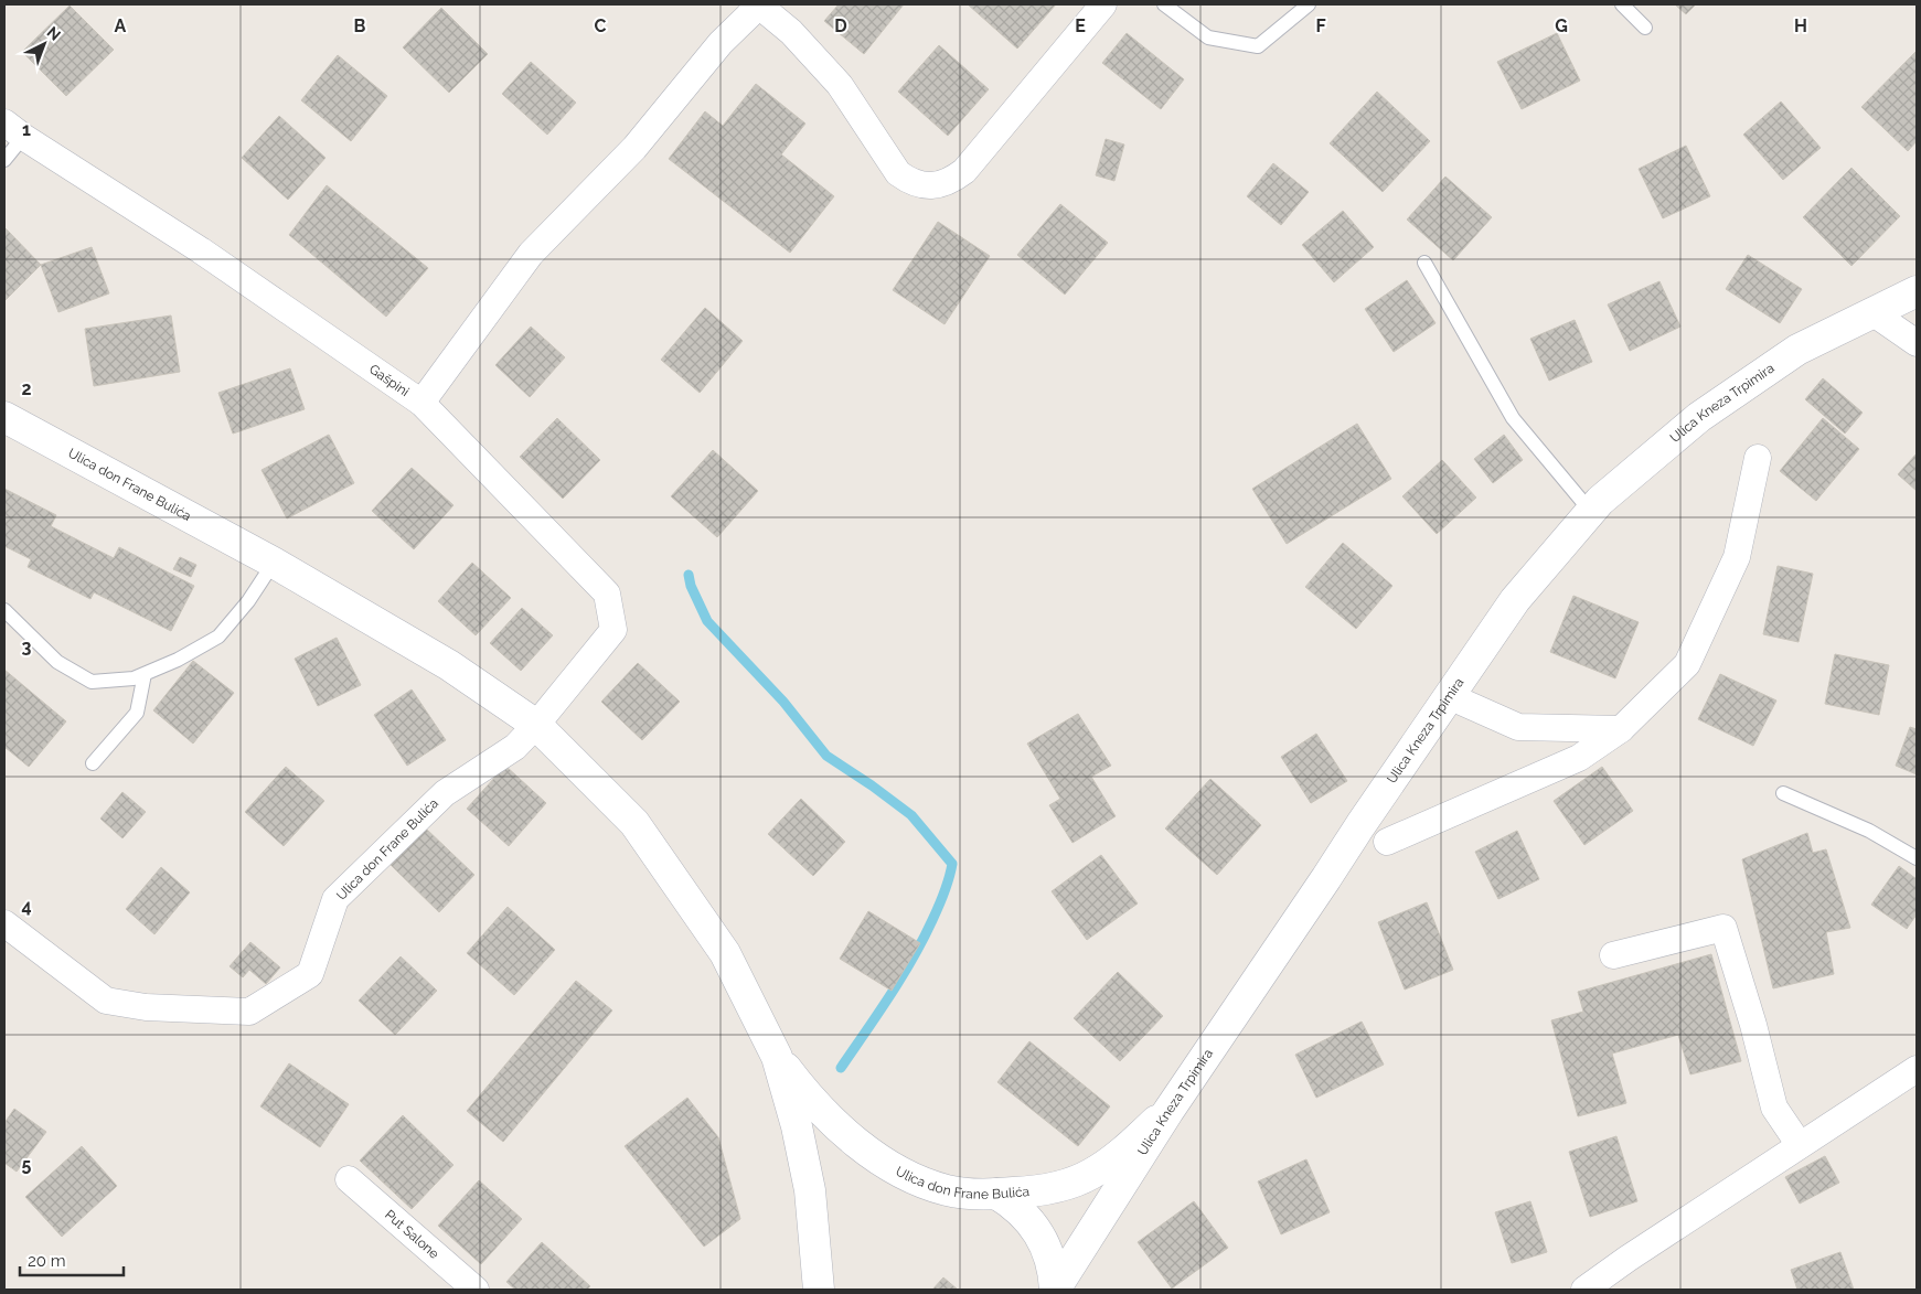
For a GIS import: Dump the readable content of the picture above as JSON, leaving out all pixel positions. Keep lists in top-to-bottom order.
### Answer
{
  "streets": {
    "street": [
      "Gašpini",
      "Ulica Kneza Trpimira",
      "Ulica don Frane Bulića",
      "Put Salone"
    ]
  },
  "crossings": [
    ["Gašpini", "Ulica don Frane Bulića"],
    ["Ulica Kneza Trpimira", "Ulica don Frane Bulića"]
  ],
  "scale_bar": "20 m",
  "north": "top right",
  "grid": {
    "columns": [
      "A",
      "B",
      "C",
      "D",
      "E",
      "F",
      "G",
      "H"
    ],
    "rows": [
      "1",
      "2",
      "3",
      "4",
      "5"
    ]
  }
}
